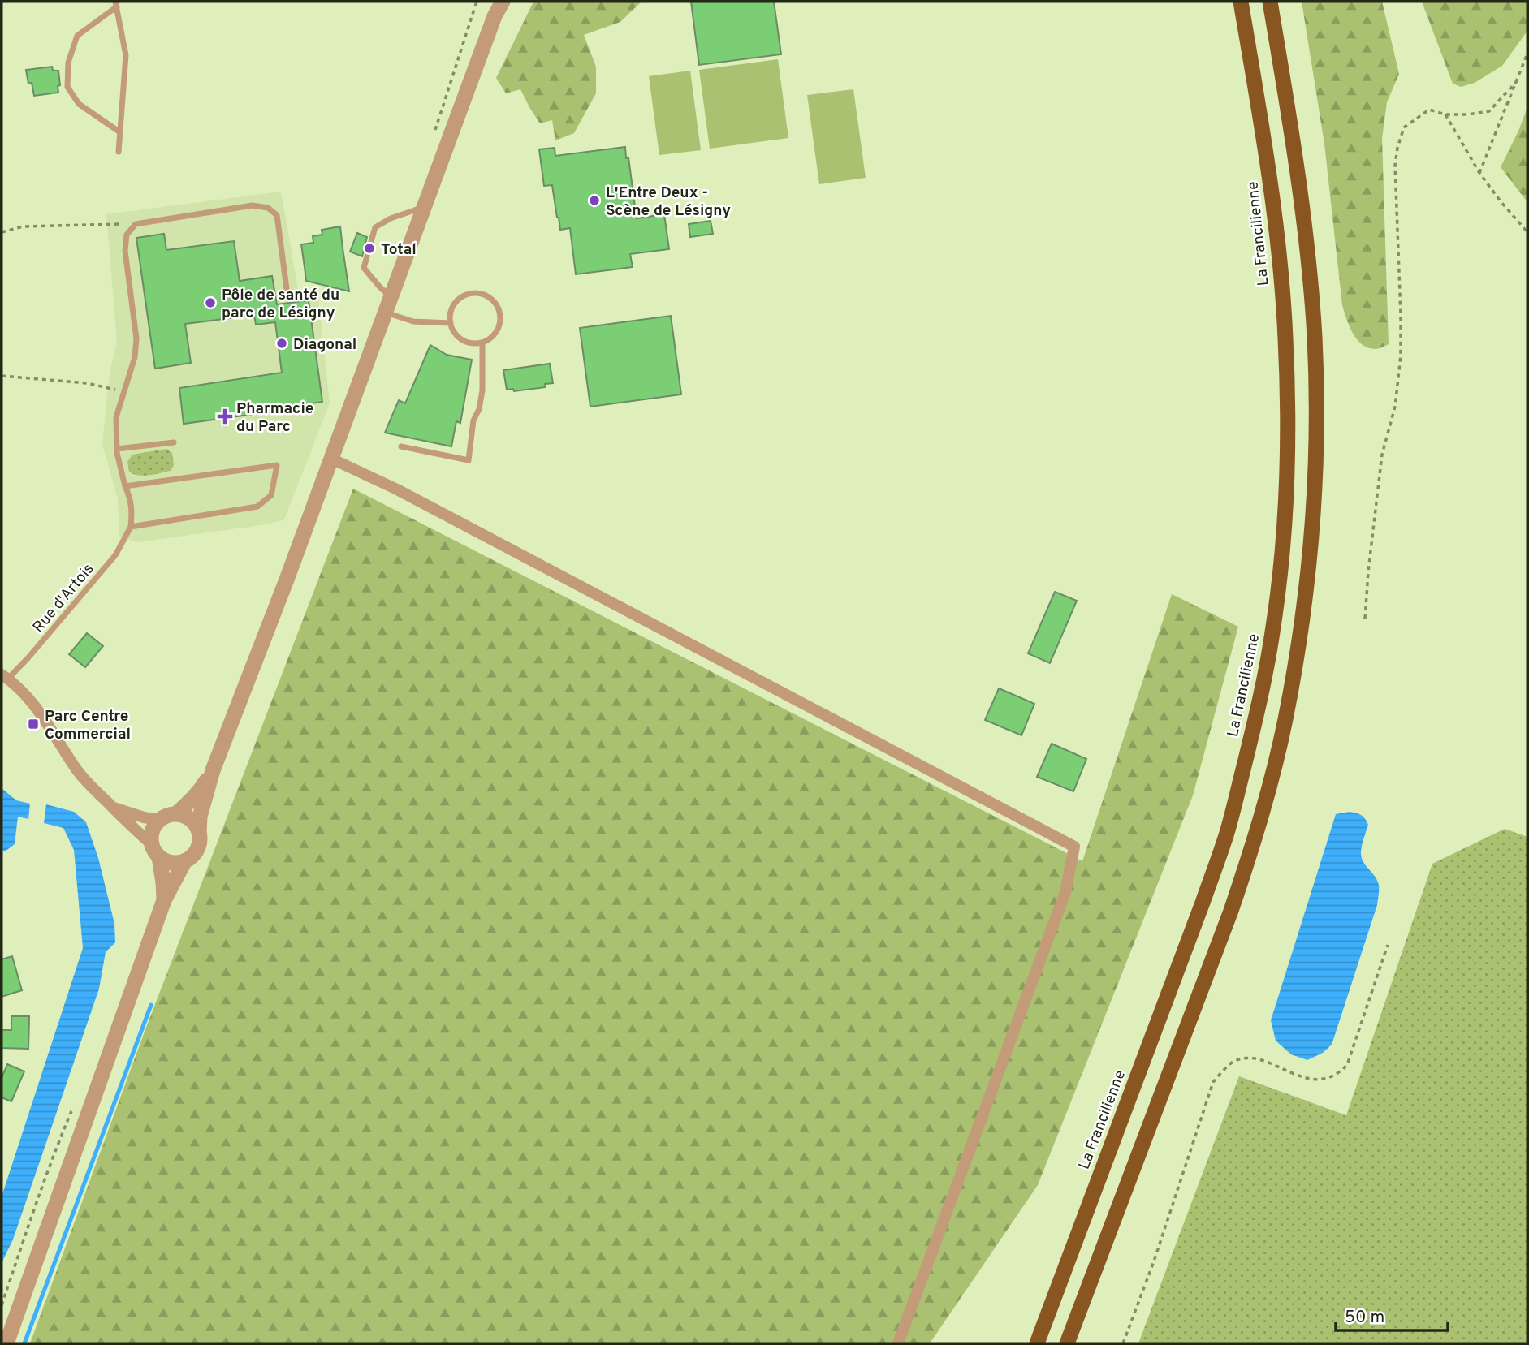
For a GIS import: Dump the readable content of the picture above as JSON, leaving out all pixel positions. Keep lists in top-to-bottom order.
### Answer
{
  "streets": {
    "highway": ["La Francilienne"],
    "lane": ["Rue d'Artois"]
  },
  "places": {
    "other": [
      "L'Entre Deux - Scène de Lésigny",
      "Total",
      "Pôle de santé du parc de Lésigny",
      "Diagonal"
    ],
    "health": ["Pharmacie du Parc"],
    "transit": ["Parc Centre Commercial"]
  },
  "scale_bar": "50 m"
}
